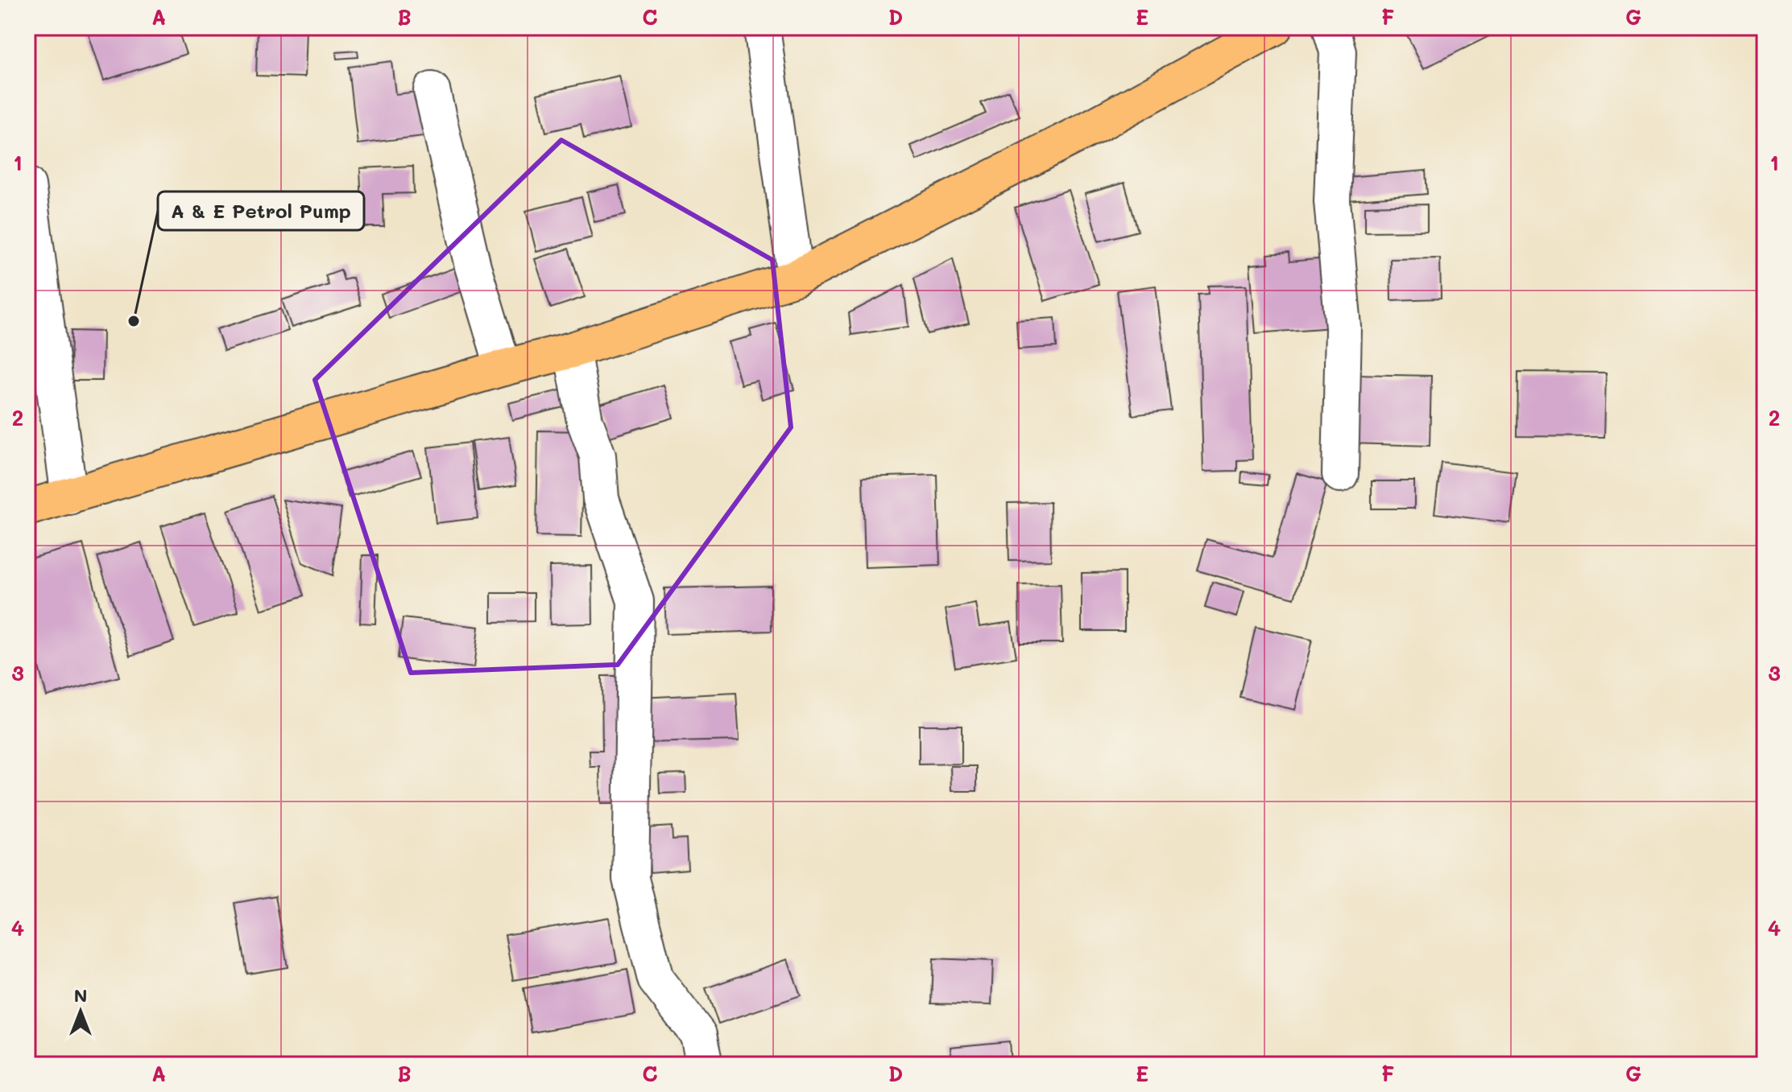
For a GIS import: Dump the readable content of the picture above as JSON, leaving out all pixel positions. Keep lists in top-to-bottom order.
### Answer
{
  "places": ["A & E Petrol Pump"],
  "north": "top",
  "grid": {
    "columns": [
      "A",
      "B",
      "C",
      "D",
      "E",
      "F",
      "G"
    ],
    "rows": [
      "1",
      "2",
      "3",
      "4"
    ]
  }
}
